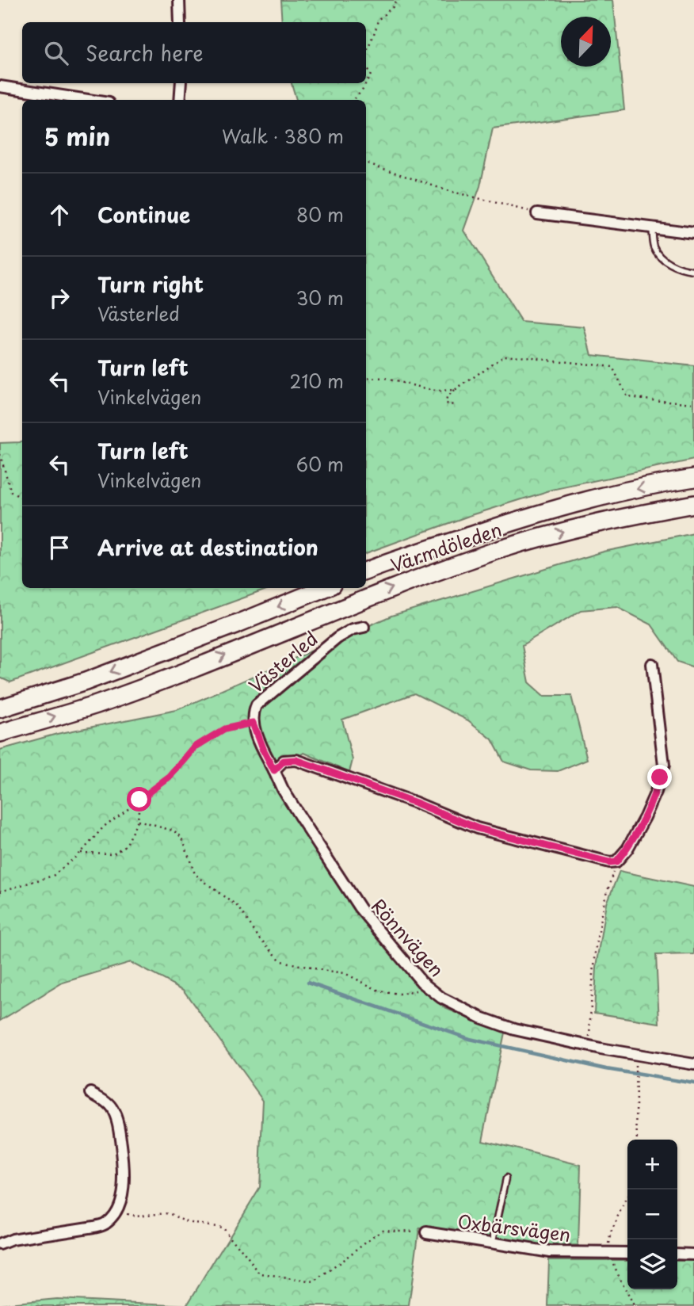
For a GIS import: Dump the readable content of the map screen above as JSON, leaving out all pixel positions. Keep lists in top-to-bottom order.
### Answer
{
  "streets": {
    "highway": ["Värmdöleden"],
    "street": ["Västerled", "Rönnvägen", "Oxbärsvägen"]
  },
  "crossings": [
    ["Västerled", "Rönnvägen"]
  ],
  "north": "top right",
  "page": {
    "search": "Search here",
    "heading": ["5 min", "Walk · 380 m"],
    "list": [
      ["Continue", "80 m"],
      ["Turn right", "Västerled", "30 m"],
      ["Turn left", "Vinkelvägen", "210 m"],
      ["Turn left", "Vinkelvägen", "60 m"],
      "Arrive at destination"
    ],
    "map_buttons": ["+", "−"]
  }
}
